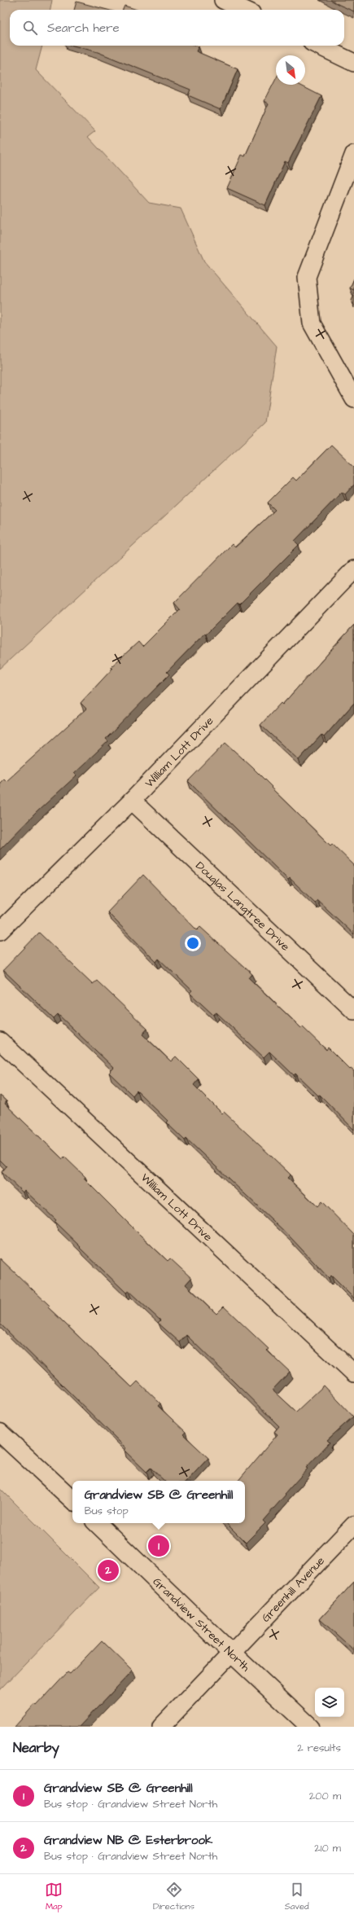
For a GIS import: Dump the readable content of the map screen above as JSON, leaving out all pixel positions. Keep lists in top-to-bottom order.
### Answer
{
  "streets": {
    "street": [
      "William Lott Drive",
      "Douglas Langtree Drive",
      "Greenhill Avenue",
      "Grandview Street North"
    ]
  },
  "crossings": [
    ["William Lott Drive", "Douglas Langtree Drive"],
    ["Greenhill Avenue", "Grandview Street North"]
  ],
  "north": "bottom right",
  "page": {
    "search": "Search here",
    "popup": ["Grandview SB @ Greenhill", "Bus stop"],
    "pins": ["1", "2"],
    "heading": ["Nearby", "2 results"],
    "list": [
      {
        "mark": "1",
        "name": "Grandview SB @ Greenhill",
        "note": "Bus stop · Grandview Street North",
        "value": "200 m"
      },
      {
        "mark": "2",
        "name": "Grandview NB @ Esterbrook",
        "note": "Bus stop · Grandview Street North",
        "value": "210 m"
      }
    ],
    "nav": ["Map", "Directions", "Saved"]
  }
}
